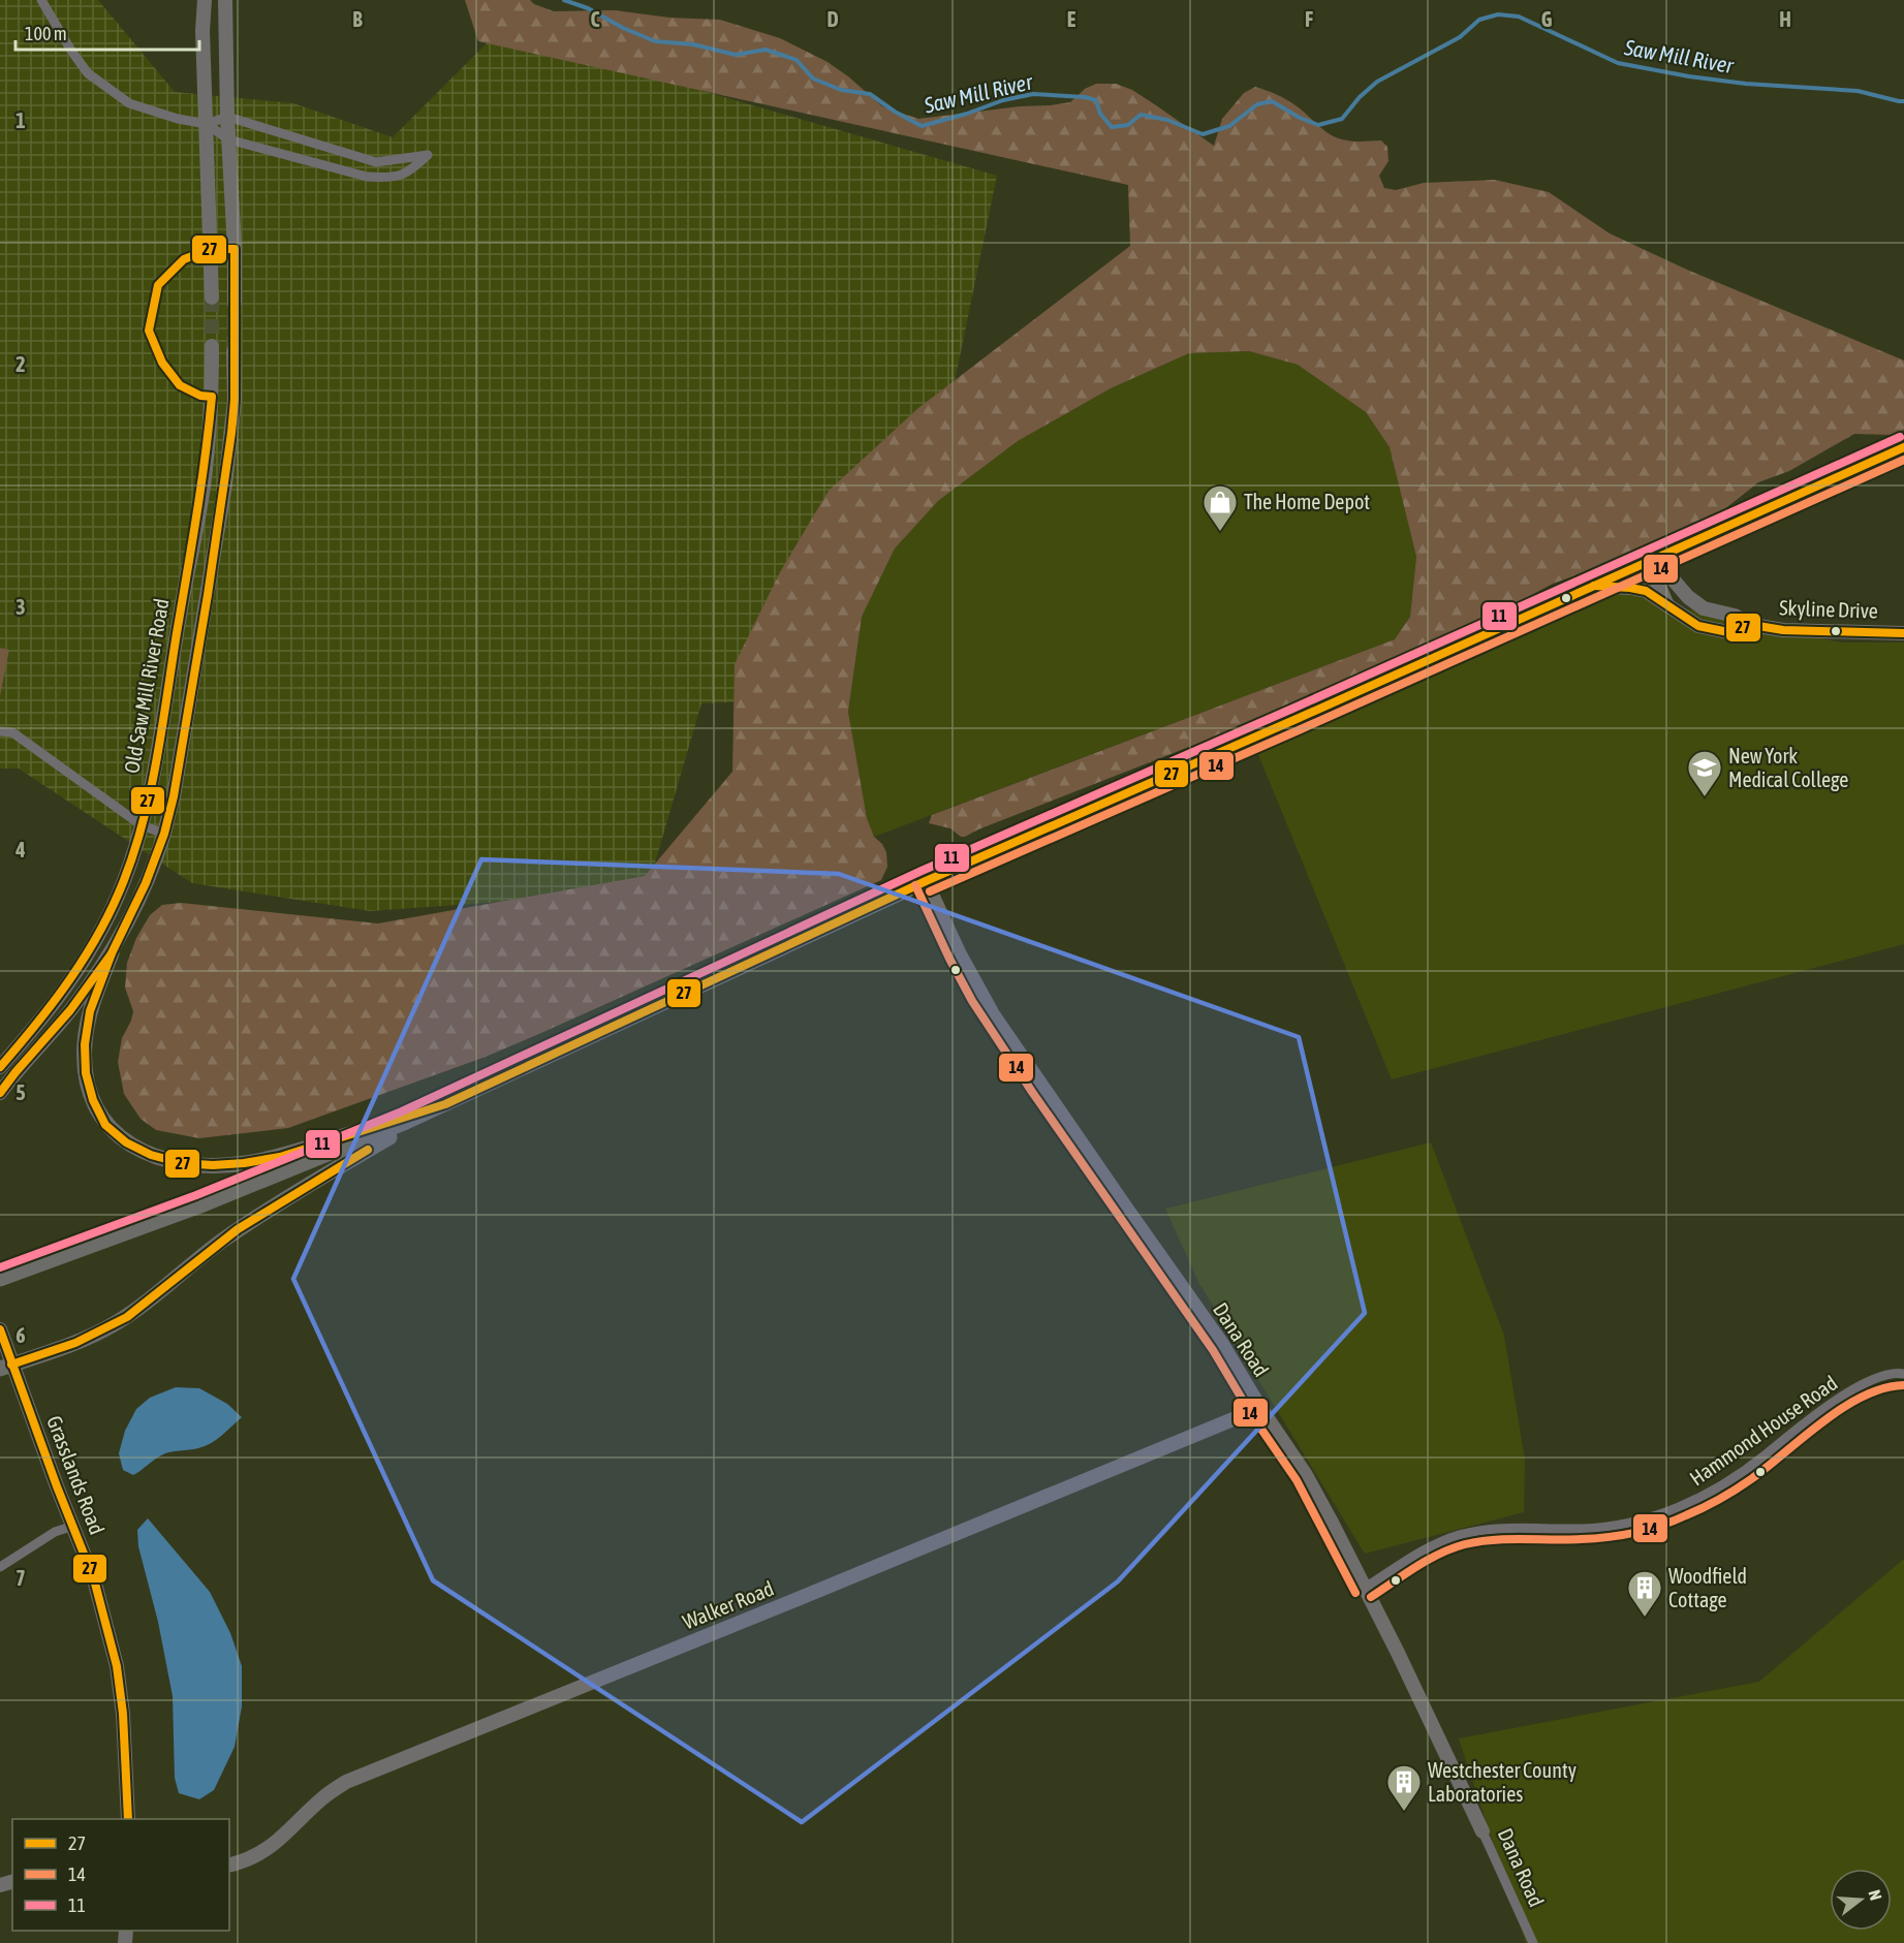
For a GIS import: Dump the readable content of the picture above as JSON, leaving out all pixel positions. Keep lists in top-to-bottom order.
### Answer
{
  "streets": {
    "street": [
      "Skyline Drive",
      "Old Saw Mill River Road",
      "Dana Road",
      "Hammond House Road",
      "Grasslands Road",
      "Walker Road"
    ]
  },
  "crossings": [
    ["Dana Road", "Hammond House Road"],
    ["Dana Road", "Walker Road"]
  ],
  "water": ["Saw Mill River"],
  "places": {
    "shop": ["The Home Depot"],
    "school or university": ["New York Medical College"],
    "building": ["Woodfield Cottage", "Westchester County Laboratories"]
  },
  "lines": ["transit line 27", "transit line 11", "transit line 14"],
  "legend": ["27", "14", "11"],
  "scale_bar": "100 m",
  "north": "right",
  "grid": {
    "columns": [
      "B",
      "C",
      "D",
      "E",
      "F",
      "G",
      "H"
    ],
    "rows": [
      "1",
      "2",
      "3",
      "4",
      "5",
      "6",
      "7"
    ]
  }
}
